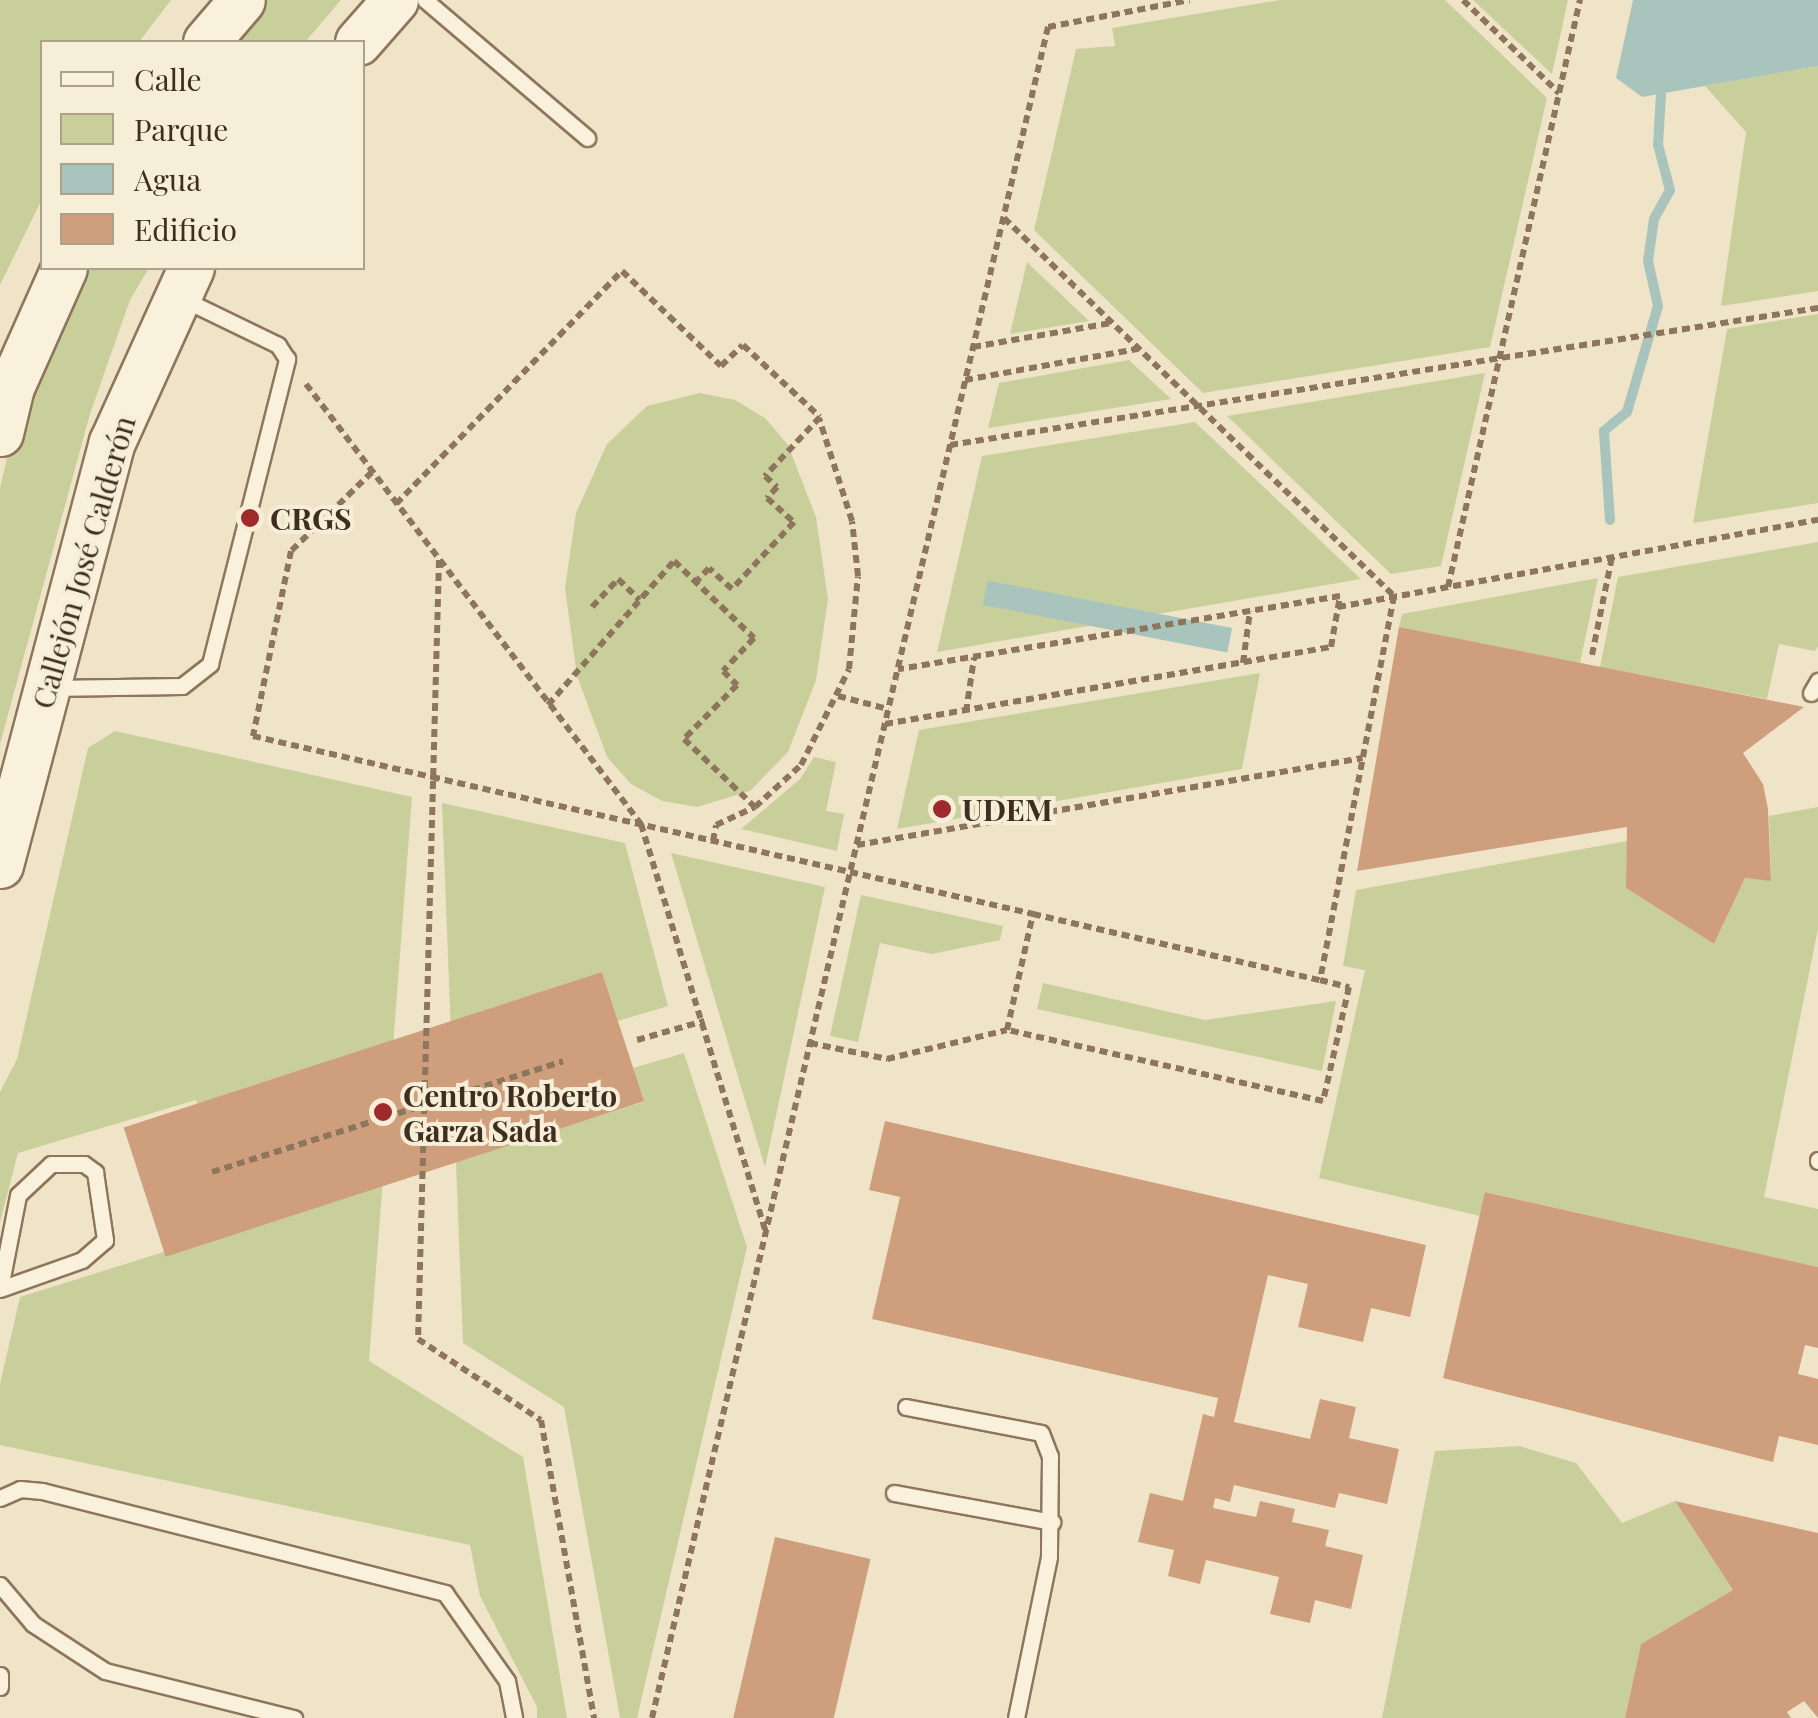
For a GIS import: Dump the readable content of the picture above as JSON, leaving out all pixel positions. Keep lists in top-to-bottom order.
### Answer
{
  "streets": {
    "main road": ["Callejón José Calderón"]
  },
  "places": ["CRGS", "UDEM", "Centro Roberto Garza Sada"],
  "legend": [
    "Calle",
    "Parque",
    "Agua",
    "Edificio"
  ]
}
